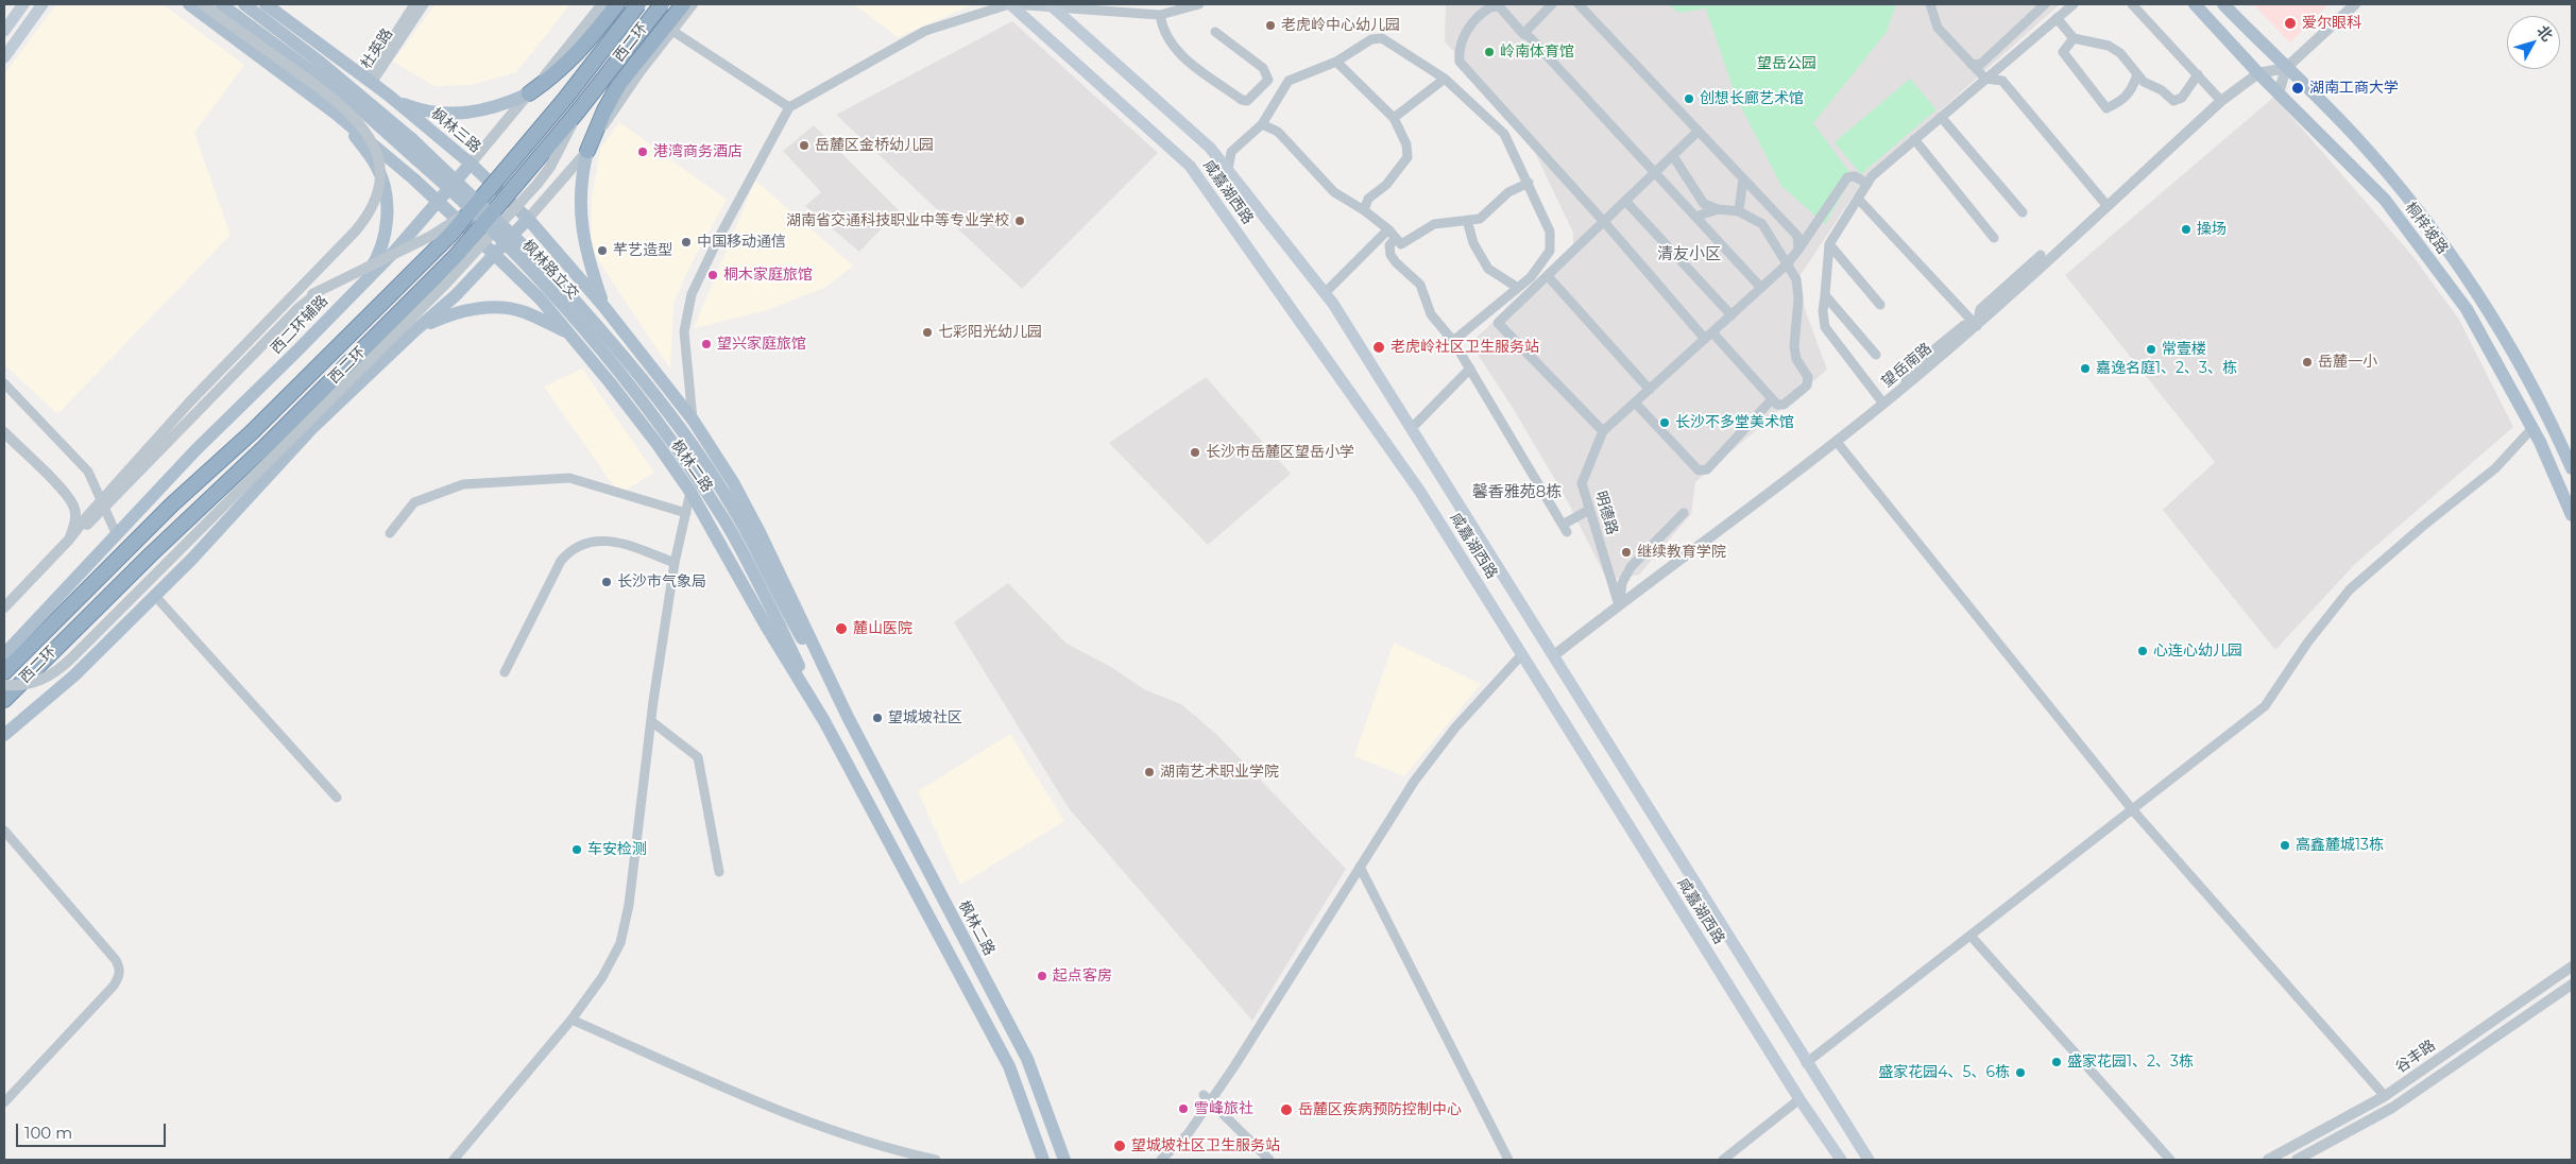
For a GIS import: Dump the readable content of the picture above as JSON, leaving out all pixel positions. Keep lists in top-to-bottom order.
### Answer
{
  "streets": {
    "highway": ["西二环"],
    "main road": [
      "枫林三路",
      "咸嘉湖西路",
      "桐梓坡路",
      "枫林路立交",
      "西二环辅路",
      "枫林二路"
    ],
    "street": [
      "杜英路",
      "望岳南路",
      "明德路",
      "谷丰路"
    ]
  },
  "crossings": [
    ["杜英路", "枫林三路"],
    ["枫林三路", "西二环辅路"],
    ["枫林三路", "枫林二路"],
    ["咸嘉湖西路", "望岳南路"],
    ["桐梓坡路", "望岳南路"],
    ["枫林路立交", "枫林二路"],
    ["望岳南路", "明德路"]
  ],
  "districts": ["清友小区", "馨香雅苑8栋"],
  "parks": ["望岳公园"],
  "places": [
    "爱尔眼科",
    "老虎岭中心幼儿园",
    "岭南体育馆",
    "湖南工商大学",
    "创想长廊艺术馆",
    "岳麓区金桥幼儿园",
    "港湾商务酒店",
    "湖南省交通科技职业中等专业学校",
    "操场",
    "中国移动通信",
    "芊艺造型",
    "桐木家庭旅馆",
    "七彩阳光幼儿园",
    "望兴家庭旅馆",
    "老虎岭社区卫生服务站",
    "常壹楼",
    "岳麓一小",
    "嘉逸名庭1、2、3、栋",
    "长沙不多堂美术馆",
    "长沙市岳麓区望岳小学",
    "继续教育学院",
    "长沙市气象局",
    "麓山医院",
    "心连心幼儿园",
    "望城坡社区",
    "湖南艺术职业学院",
    "高鑫麓城13栋",
    "车安检测",
    "起点客房",
    "盛家花园1、2、3栋",
    "盛家花园4、5、6栋",
    "雪峰旅社",
    "岳麓区疾病预防控制中心",
    "望城坡社区卫生服务站"
  ],
  "scale_bar": "100 m",
  "north": "top right"
}
